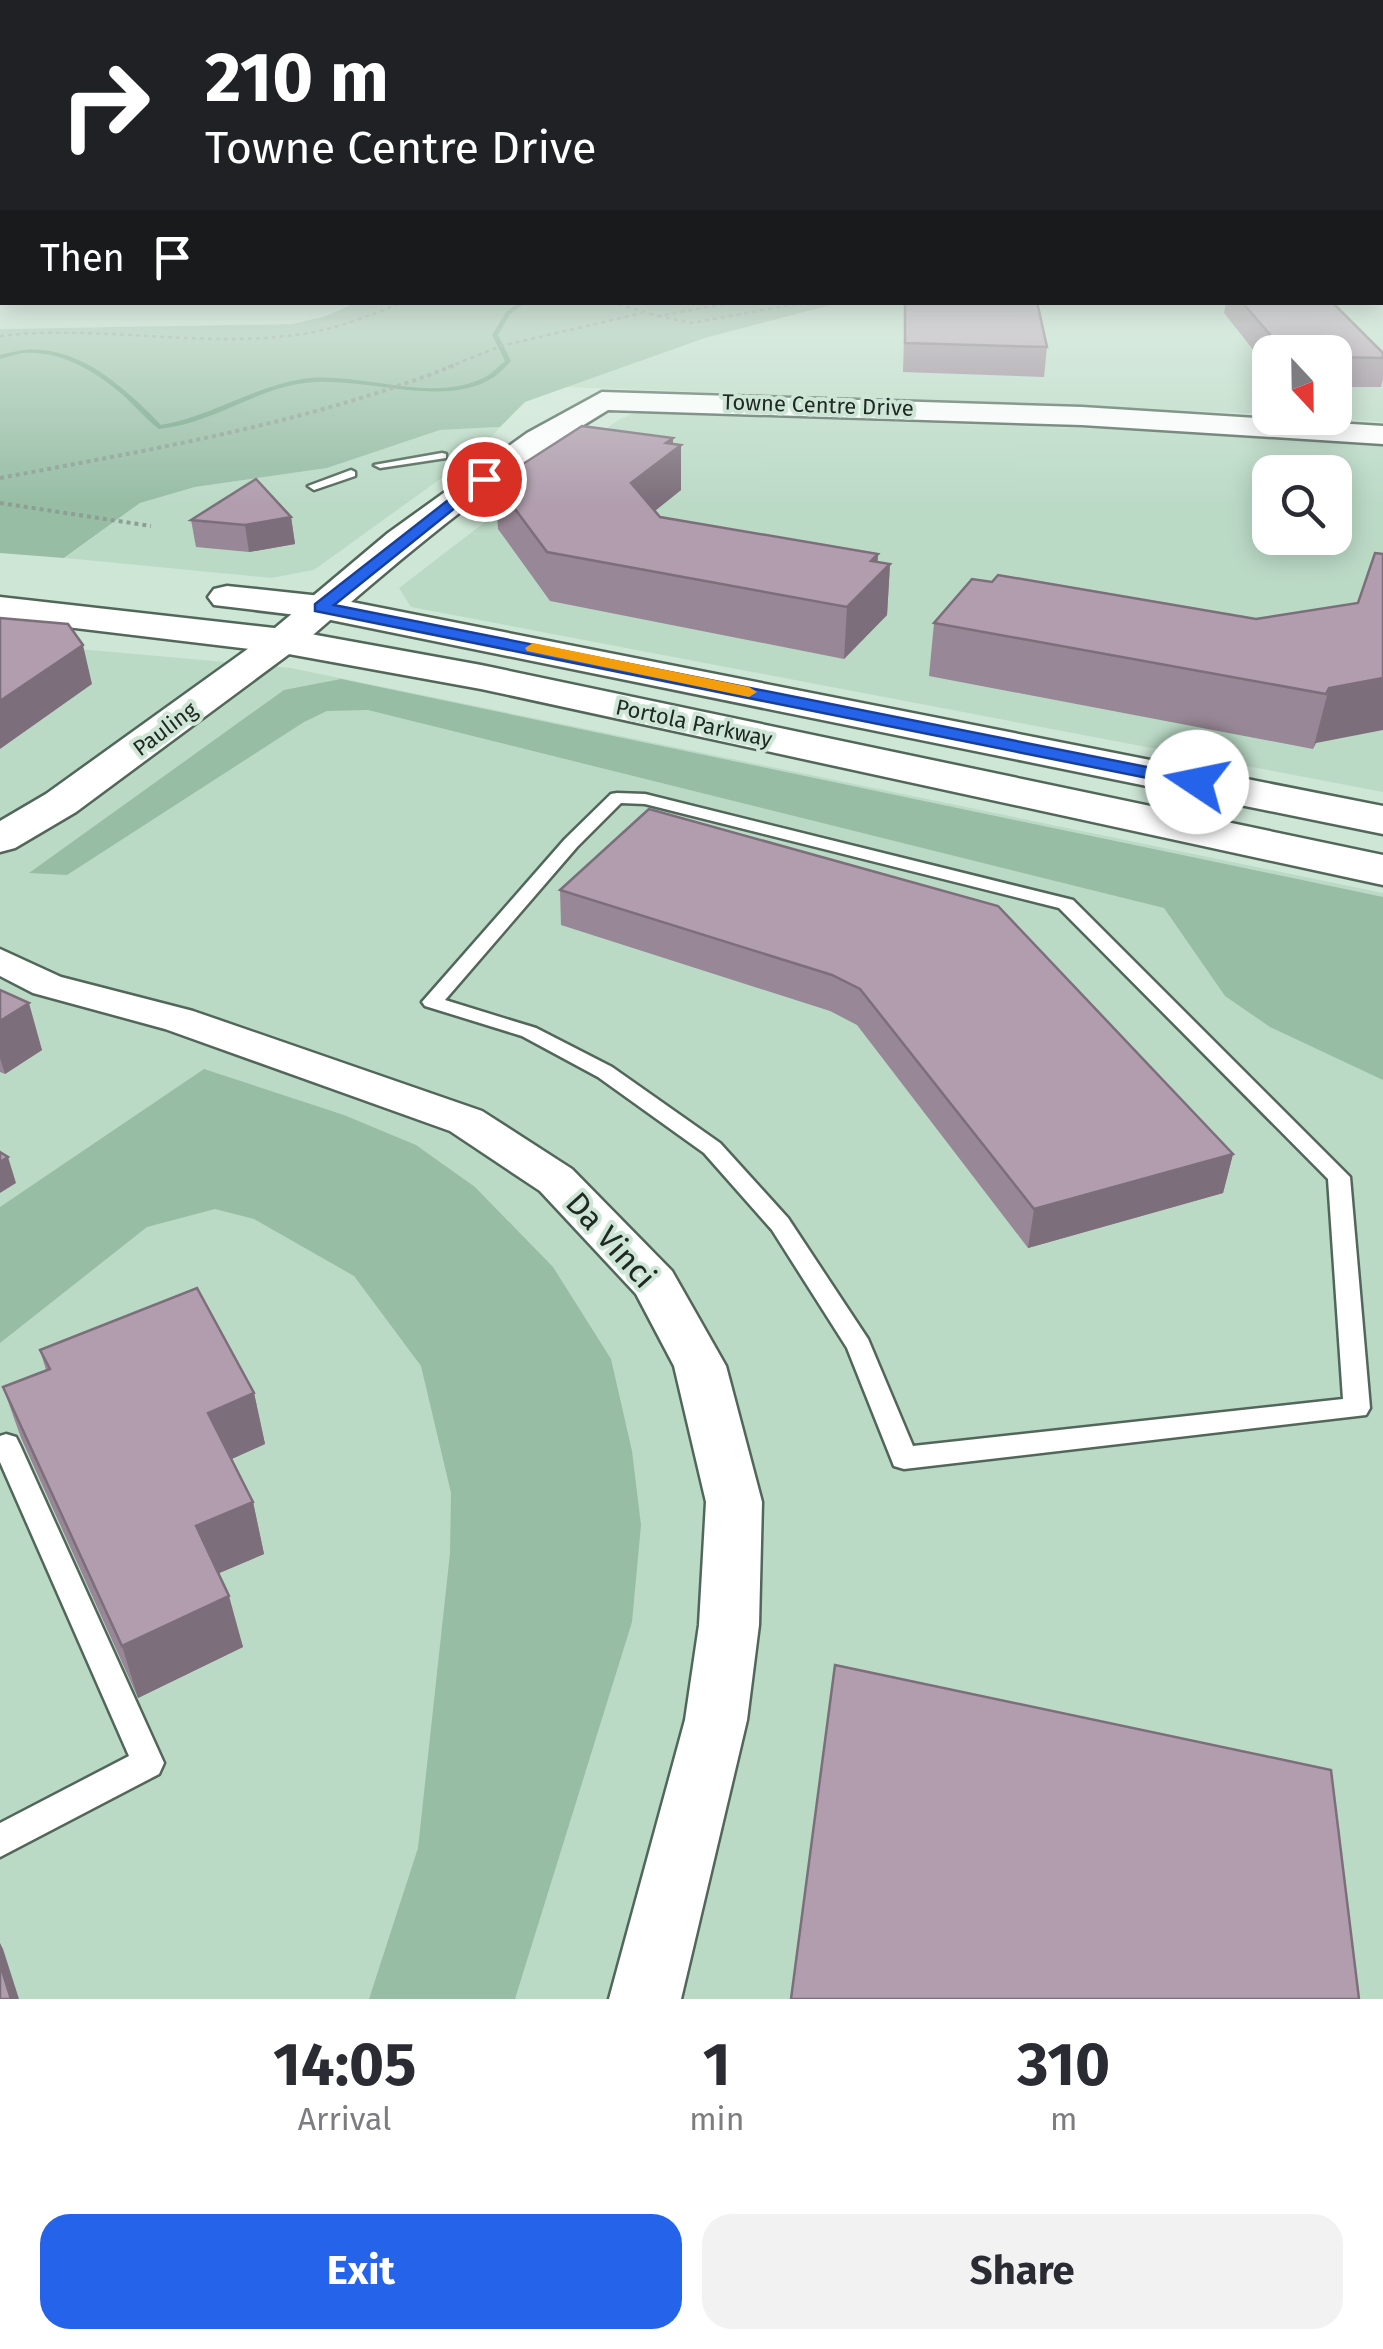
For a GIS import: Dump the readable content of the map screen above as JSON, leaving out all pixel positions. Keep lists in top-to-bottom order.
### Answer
{
  "streets": {
    "main road": ["Towne Centre Drive", "Portola Parkway", "Pauling"],
    "street": ["Da Vinci"]
  },
  "crossings": [
    ["Towne Centre Drive", "Portola Parkway"],
    ["Towne Centre Drive", "Pauling"],
    ["Portola Parkway", "Pauling"]
  ],
  "north": "bottom",
  "page": {
    "turn": ["210 m", "Towne Centre Drive"],
    "then": "Then",
    "eta": [
      "14:05",
      "Arrival",
      "1",
      "min",
      "310",
      "m"
    ],
    "buttons": ["Exit", "Share"]
  }
}
